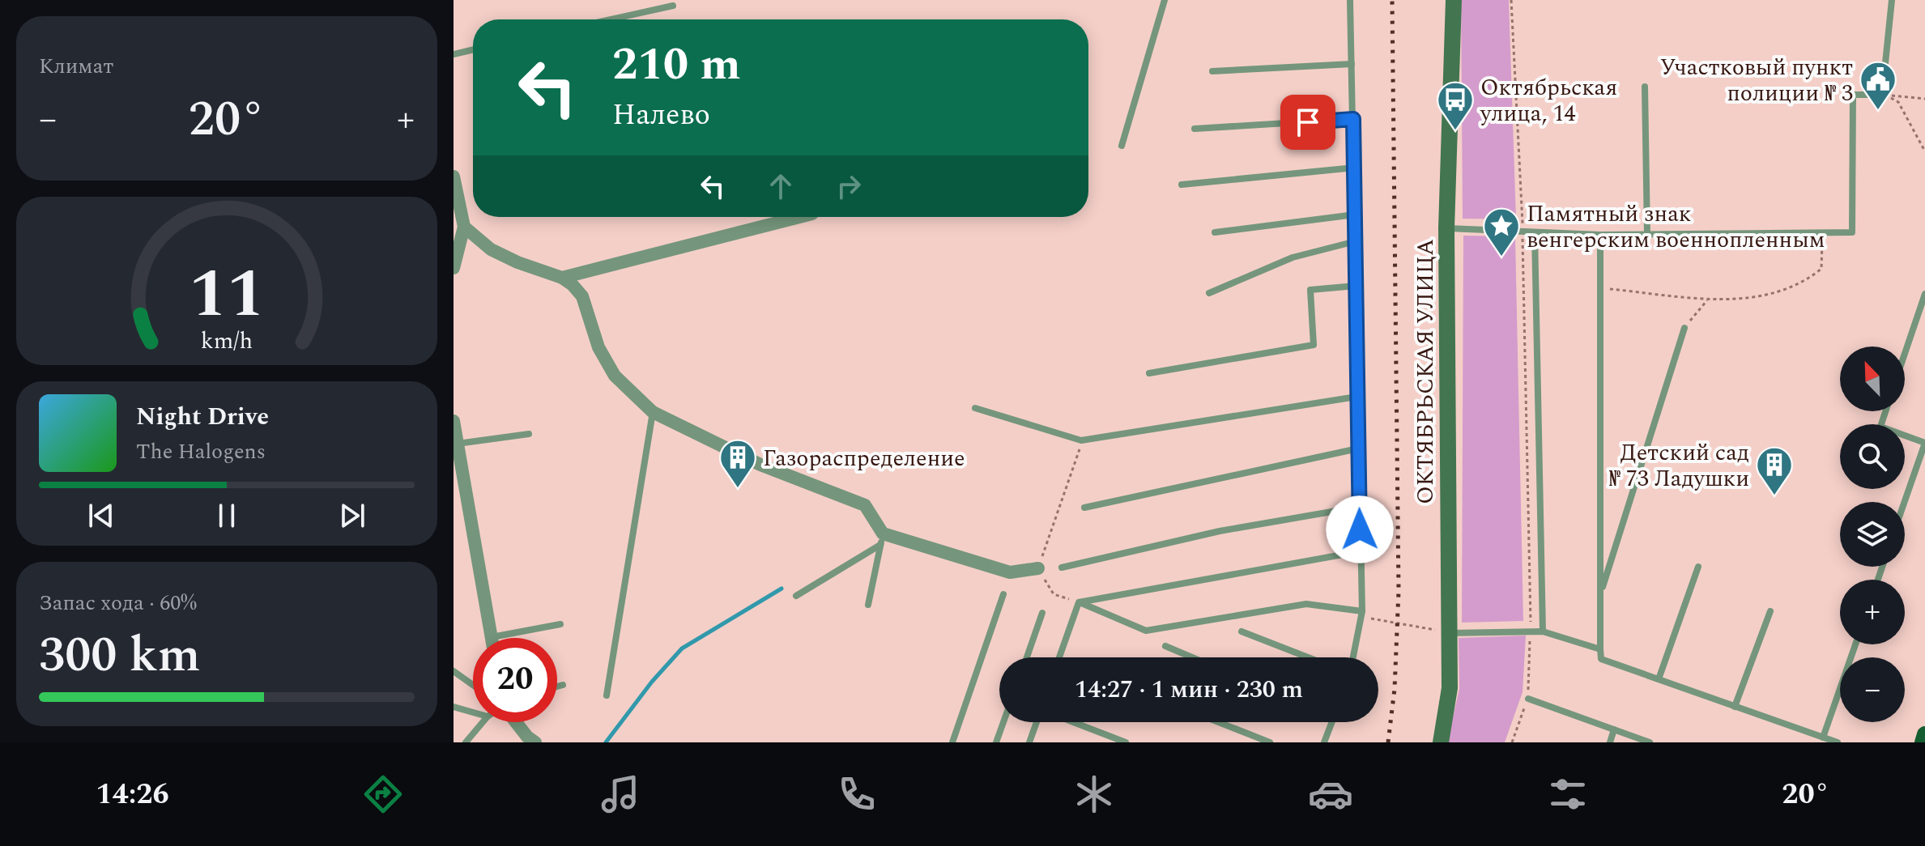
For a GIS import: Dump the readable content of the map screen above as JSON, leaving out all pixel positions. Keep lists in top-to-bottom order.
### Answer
{
  "streets": {
    "main road": ["ОКТЯБРЬСКАЯ УЛИЦА"]
  },
  "places": {
    "public building": ["Участковый пункт полиции № 3"],
    "bus stop": ["Октябрьская улица, 14"],
    "place": ["Памятный знак венгерским военнопленным"],
    "building": ["Газораспределение", "Детский сад № 73 Ладушки"]
  },
  "north": "top left",
  "page": {
    "tile": [
      "Климат",
      ["Запас хода · 60%", "300 km"]
    ],
    "turn": ["210 m", "Налево"],
    "heat": ["−", "20°", "+"],
    "map_buttons": ["+", "−"],
    "song": ["Night Drive", "The Halogens"],
    "limit": "20",
    "trip": "14:27 · 1 мин · 230 m",
    "tabs": ["14:26", "20°"],
    "gauge": ["11", "km/h"]
  }
}
